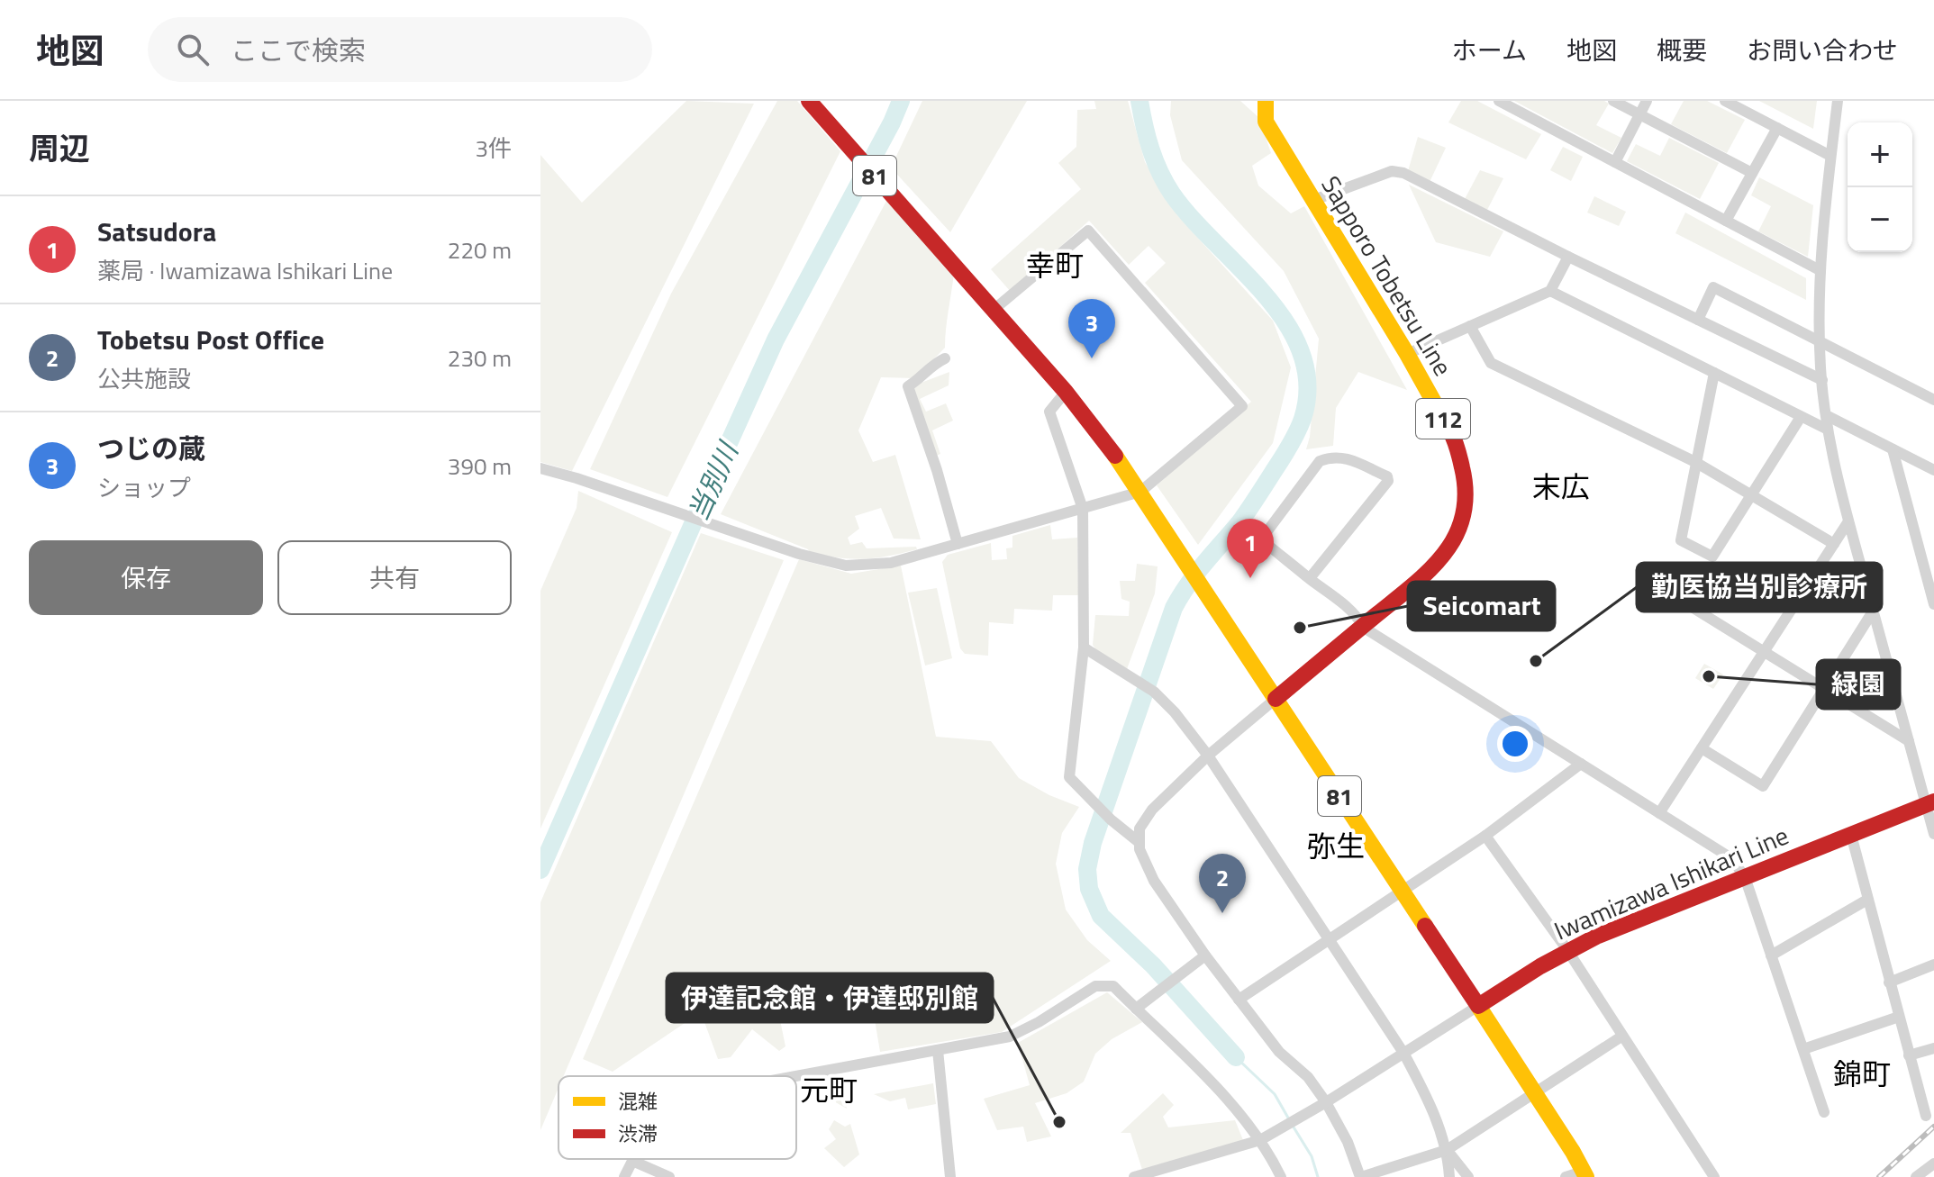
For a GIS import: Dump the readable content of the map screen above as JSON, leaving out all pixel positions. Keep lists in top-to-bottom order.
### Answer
{
  "streets": {
    "main road": [
      "81",
      "Sapporo Tobetsu Line",
      "112",
      "Iwamizawa Ishikari Line"
    ]
  },
  "crossings": [
    ["81", "Sapporo Tobetsu Line"],
    ["81", "Iwamizawa Ishikari Line"]
  ],
  "districts": [
    "幸町",
    "末広",
    "弥生",
    "錦町",
    "元町"
  ],
  "water": ["当別川"],
  "places": [
    "Seicomart",
    "勤医協当別診療所",
    "緑園",
    "伊達記念館・伊達邸別館"
  ],
  "legend": ["混雑", "渋滞"],
  "page": {
    "header": "地図",
    "search": "ここで検索",
    "nav": [
      "ホーム",
      "地図",
      "概要",
      "お問い合わせ"
    ],
    "heading": ["周辺", "3件"],
    "map_buttons": ["+", "−"],
    "list": [
      {
        "mark": "1",
        "name": "Satsudora",
        "note": "薬局 · Iwamizawa Ishikari Line",
        "value": "220 m"
      },
      {
        "mark": "2",
        "name": "Tobetsu Post Office",
        "note": "公共施設",
        "value": "230 m"
      },
      {
        "mark": "3",
        "name": "つじの蔵",
        "note": "ショップ",
        "value": "390 m"
      }
    ],
    "pins": ["3", "1", "2"],
    "buttons": ["保存", "共有"]
  }
}
